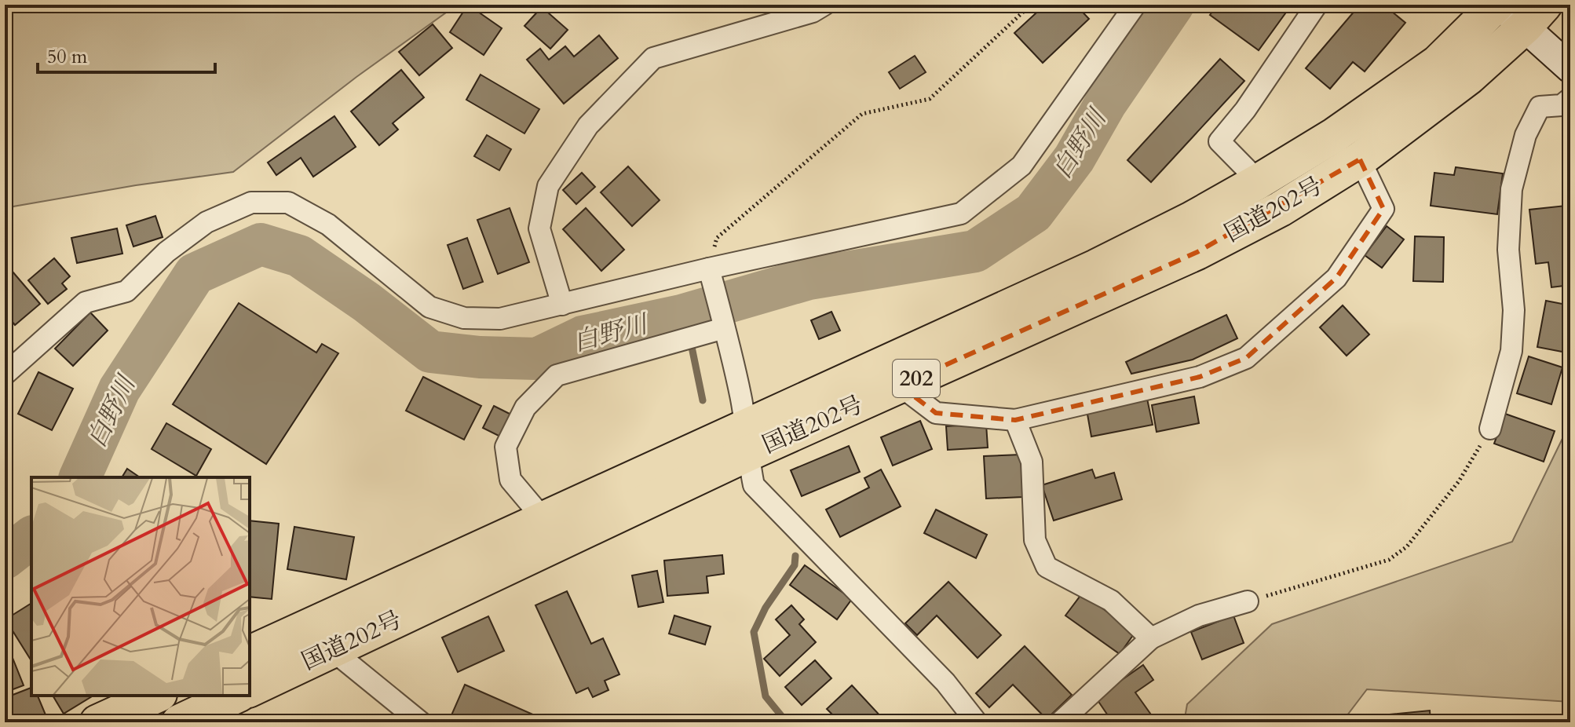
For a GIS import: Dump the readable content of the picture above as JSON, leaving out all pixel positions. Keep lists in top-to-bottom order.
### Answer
{
  "streets": {
    "highway": ["国道202号", "202"]
  },
  "water": ["白野川"],
  "scale_bar": "50 m"
}
